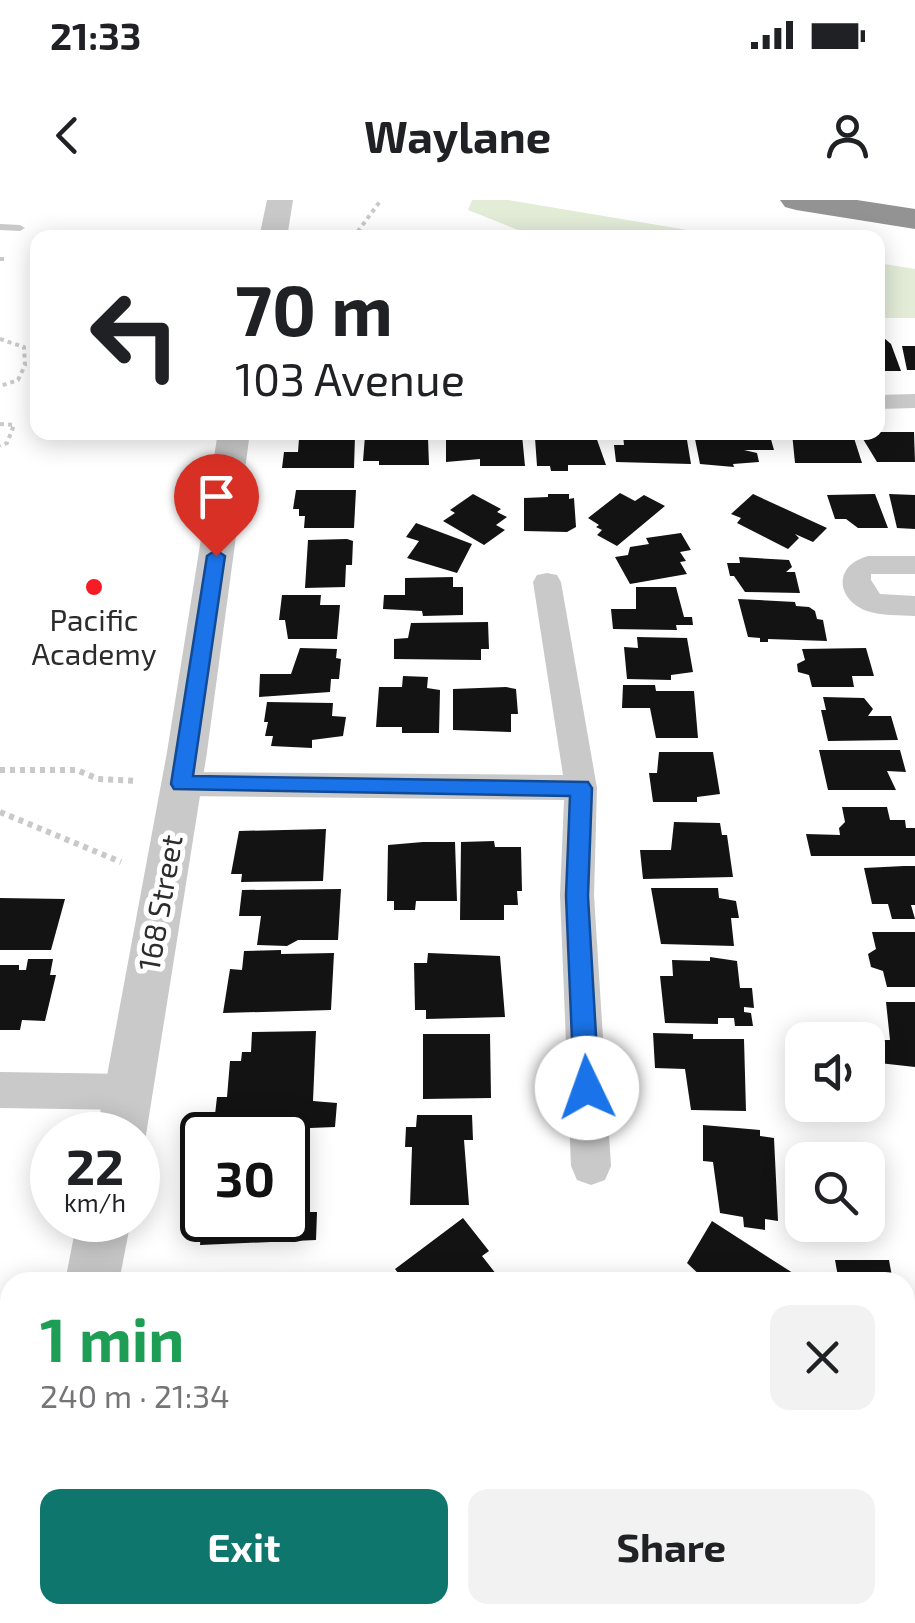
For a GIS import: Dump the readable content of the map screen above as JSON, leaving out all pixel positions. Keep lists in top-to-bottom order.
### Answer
{
  "streets": {
    "street": ["168 Street"]
  },
  "places": ["Pacific Academy"],
  "page": {
    "status": "21:33",
    "header": "Waylane",
    "turn": ["70 m", "103 Avenue"],
    "speed": "22 km/h",
    "limit": "30",
    "heading": ["1 min", "240 m · 21:34"],
    "buttons": ["Exit", "Share"]
  }
}
